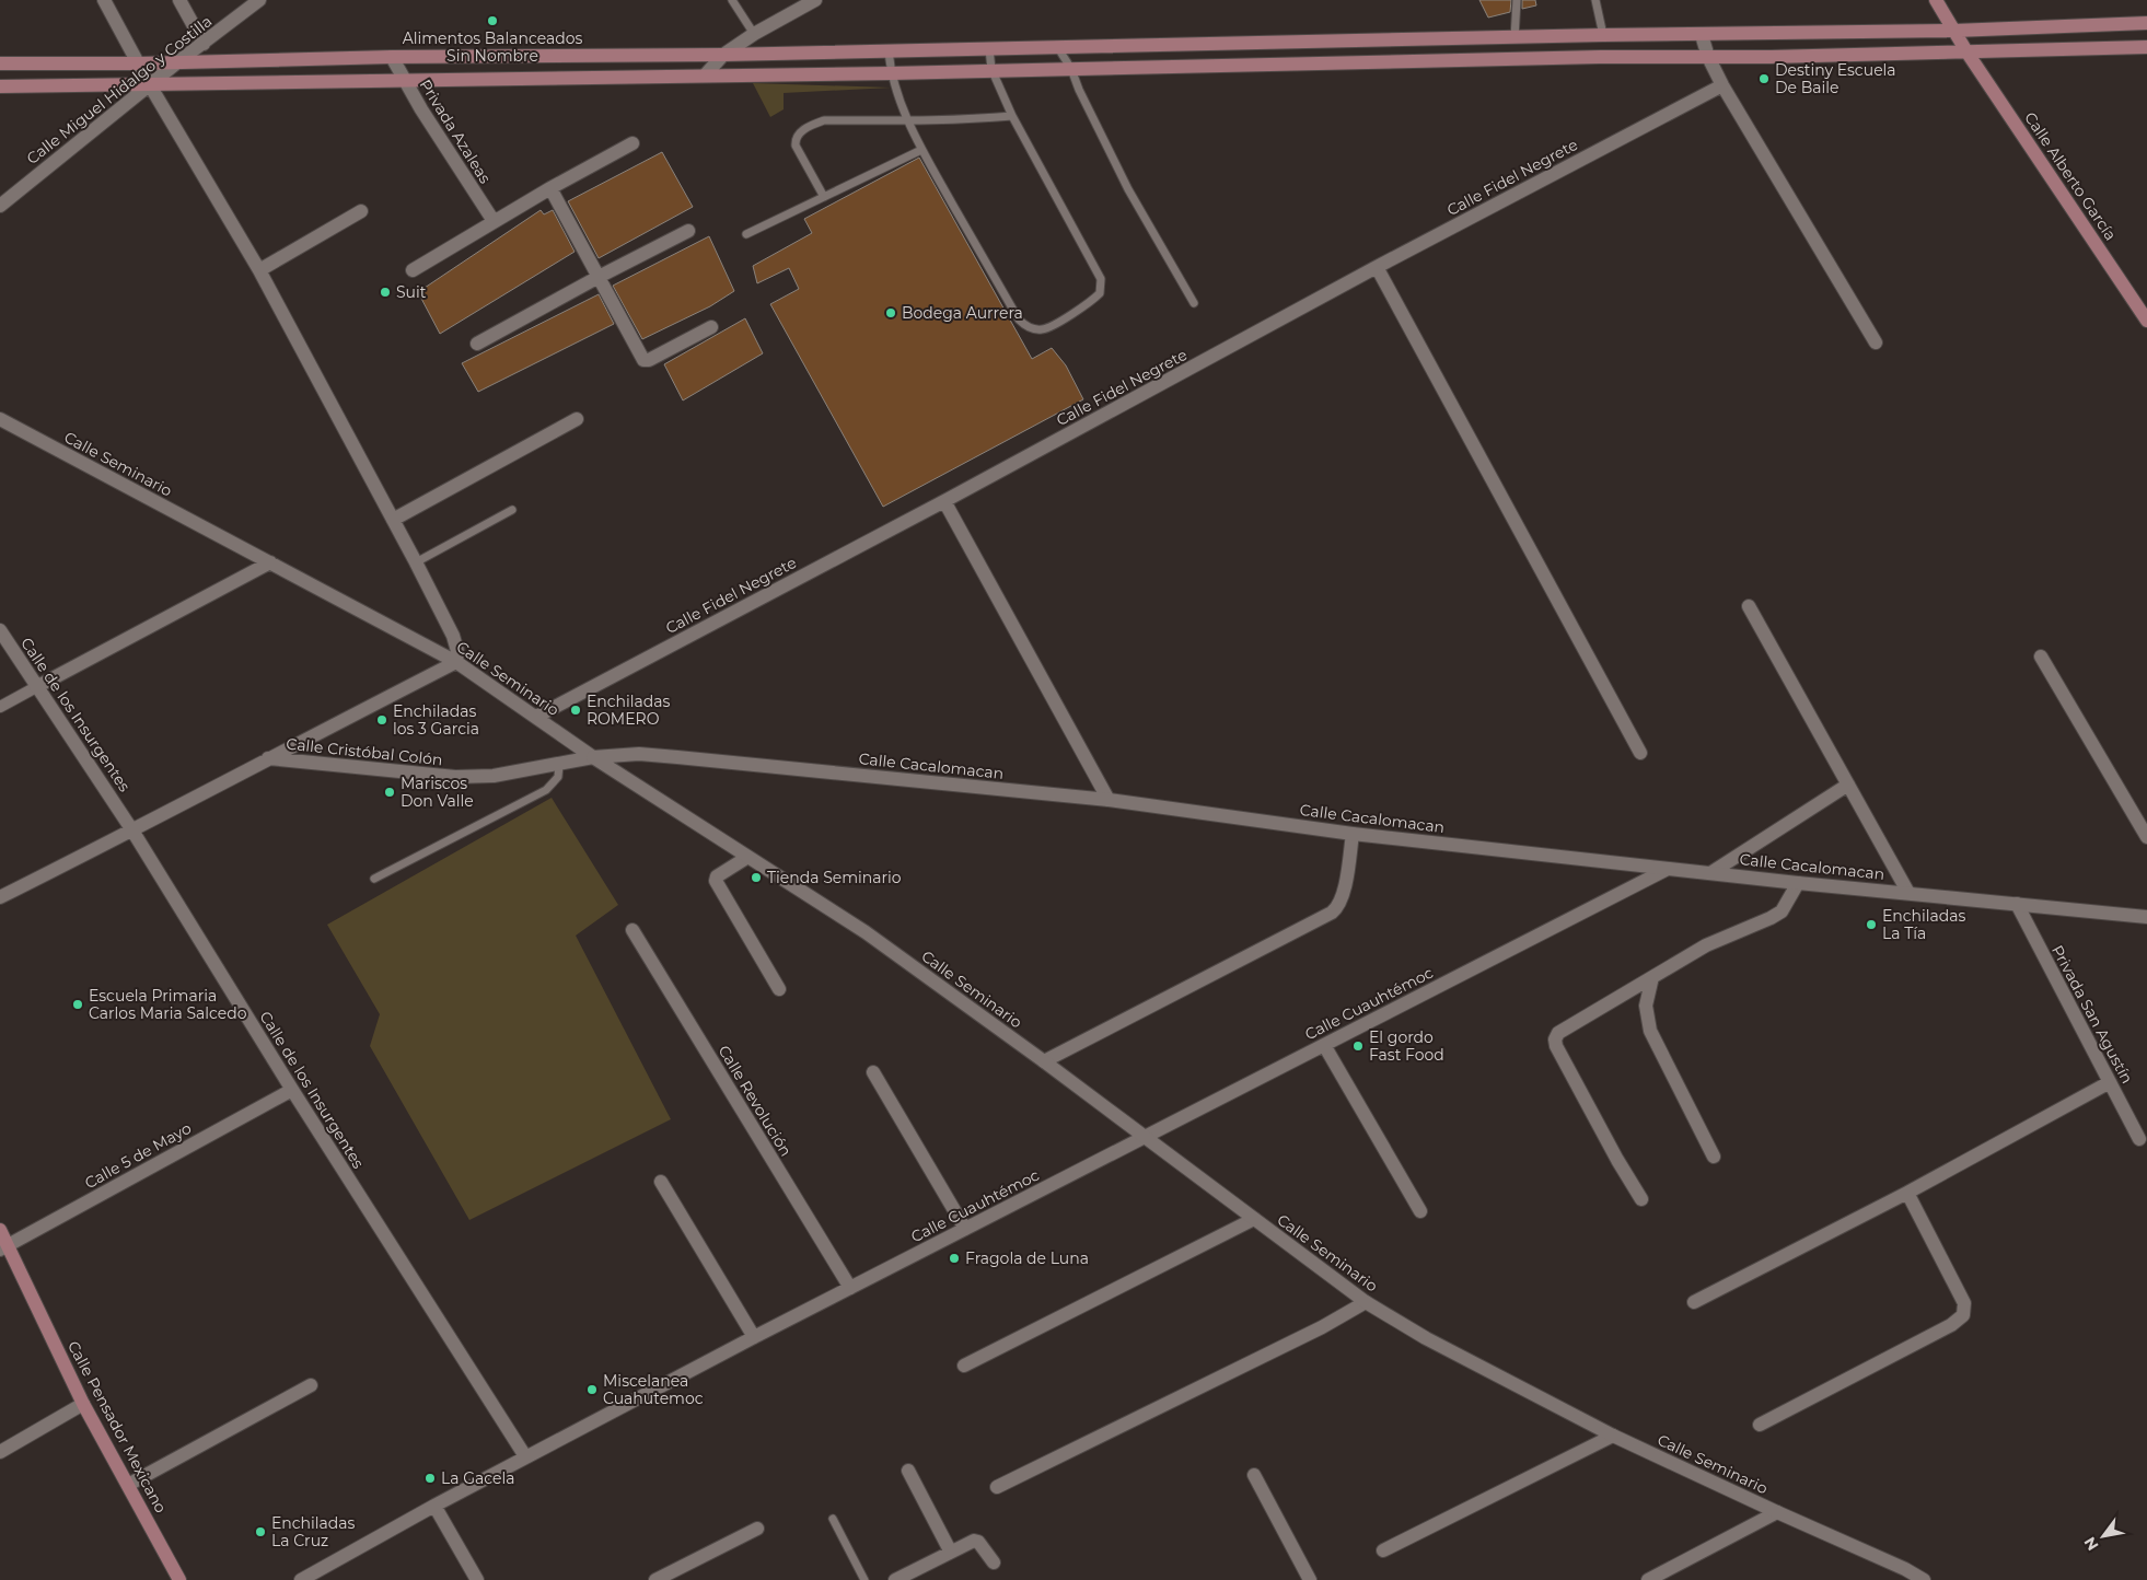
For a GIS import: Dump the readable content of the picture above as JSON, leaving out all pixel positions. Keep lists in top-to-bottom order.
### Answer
{
  "streets": {
    "main road": ["Calle Alberto García", "Calle Pensador Mexicano"],
    "street": [
      "Calle Miguel Hidalgo y Costilla",
      "Privada Azaleas",
      "Calle Fidel Negrete",
      "Calle Seminario",
      "Calle de los Insurgentes",
      "Calle Cristóbal Colón",
      "Calle Cacalomacan",
      "Calle Cuauhtémoc",
      "Privada San Agustín",
      "Calle Revolución",
      "Calle 5 de Mayo"
    ]
  },
  "crossings": [
    ["Calle Fidel Negrete", "Calle Seminario"],
    ["Calle Seminario", "Calle Cristóbal Colón"],
    ["Calle Seminario", "Calle Cacalomacan"],
    ["Calle Seminario", "Calle Cuauhtémoc"],
    ["Calle de los Insurgentes", "Calle Cristóbal Colón"],
    ["Calle de los Insurgentes", "Calle Cuauhtémoc"],
    ["Calle de los Insurgentes", "Calle 5 de Mayo"],
    ["Calle Cristóbal Colón", "Calle Cacalomacan"],
    ["Calle Cacalomacan", "Calle Cuauhtémoc"],
    ["Calle Cacalomacan", "Privada San Agustín"],
    ["Calle Cuauhtémoc", "Calle Revolución"],
    ["Calle 5 de Mayo", "Calle Pensador Mexicano"]
  ],
  "places": [
    "Alimentos Balanceados Sin Nombre",
    "Destiny Escuela De Baile",
    "Suit",
    "Bodega Aurrera",
    "Enchiladas ROMERO",
    "Enchiladas los 3 Garcia",
    "Mariscos Don Valle",
    "Tienda Seminario",
    "Enchiladas La Tía",
    "Escuela Primaria Carlos Maria Salcedo",
    "El gordo Fast Food",
    "Fragola de Luna",
    "Miscelanea Cuahutemoc",
    "La Gacela",
    "Enchiladas La Cruz"
  ],
  "north": "bottom left"
}
